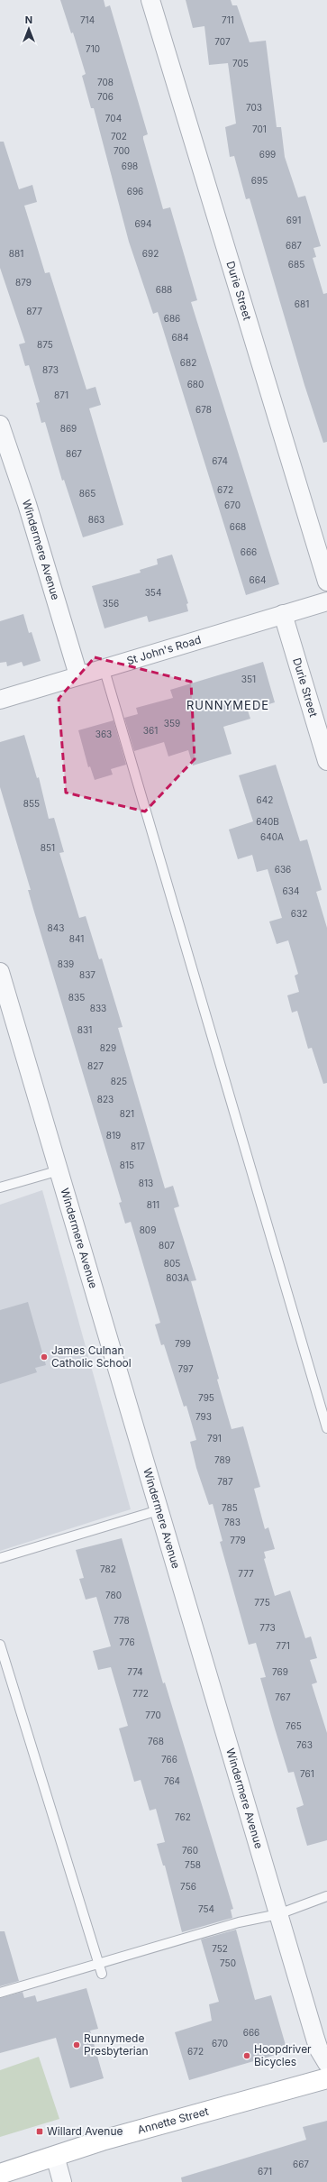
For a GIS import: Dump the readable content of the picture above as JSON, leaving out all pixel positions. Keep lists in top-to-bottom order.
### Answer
{
  "streets": {
    "street": [
      "Durie Street",
      "Windermere Avenue",
      "St John's Road",
      "Annette Street"
    ]
  },
  "crossings": [
    ["Durie Street", "St John's Road"],
    ["Windermere Avenue", "St John's Road"]
  ],
  "districts": ["RUNNYMEDE"],
  "places": {
    "other": ["James Culnan Catholic School", "Runnymede Presbyterian", "Hoopdriver Bicycles"],
    "transit": ["Willard Avenue"]
  },
  "house_numbers": [
    "714",
    "711",
    "707",
    "710",
    "705",
    "708",
    "706",
    "703",
    "704",
    "701",
    "702",
    "700",
    "699",
    "698",
    "695",
    "696",
    "691",
    "694",
    "687",
    "881",
    "692",
    "685",
    "879",
    "688",
    "681",
    "877",
    "686",
    "684",
    "875",
    "682",
    "873",
    "680",
    "871",
    "678",
    "869",
    "867",
    "674",
    "672",
    "865",
    "670",
    "863",
    "668",
    "666",
    "664",
    "354",
    "356",
    "351",
    "359",
    "361",
    "363",
    "642",
    "855",
    "640B",
    "640A",
    "851",
    "636",
    "634",
    "632",
    "843",
    "841",
    "839",
    "837",
    "835",
    "833",
    "831",
    "829",
    "827",
    "825",
    "823",
    "821",
    "819",
    "817",
    "815",
    "813",
    "811",
    "809",
    "807",
    "805",
    "803A",
    "799",
    "797",
    "795",
    "793",
    "791",
    "789",
    "787",
    "785",
    "783",
    "779",
    "782",
    "777",
    "780",
    "775",
    "778",
    "773",
    "776",
    "771",
    "774",
    "769",
    "772",
    "767",
    "770",
    "765",
    "768",
    "763",
    "766",
    "761",
    "764",
    "762",
    "760",
    "758",
    "756",
    "754",
    "752",
    "750",
    "666",
    "670",
    "672",
    "667",
    "671"
  ],
  "north": "top"
}
